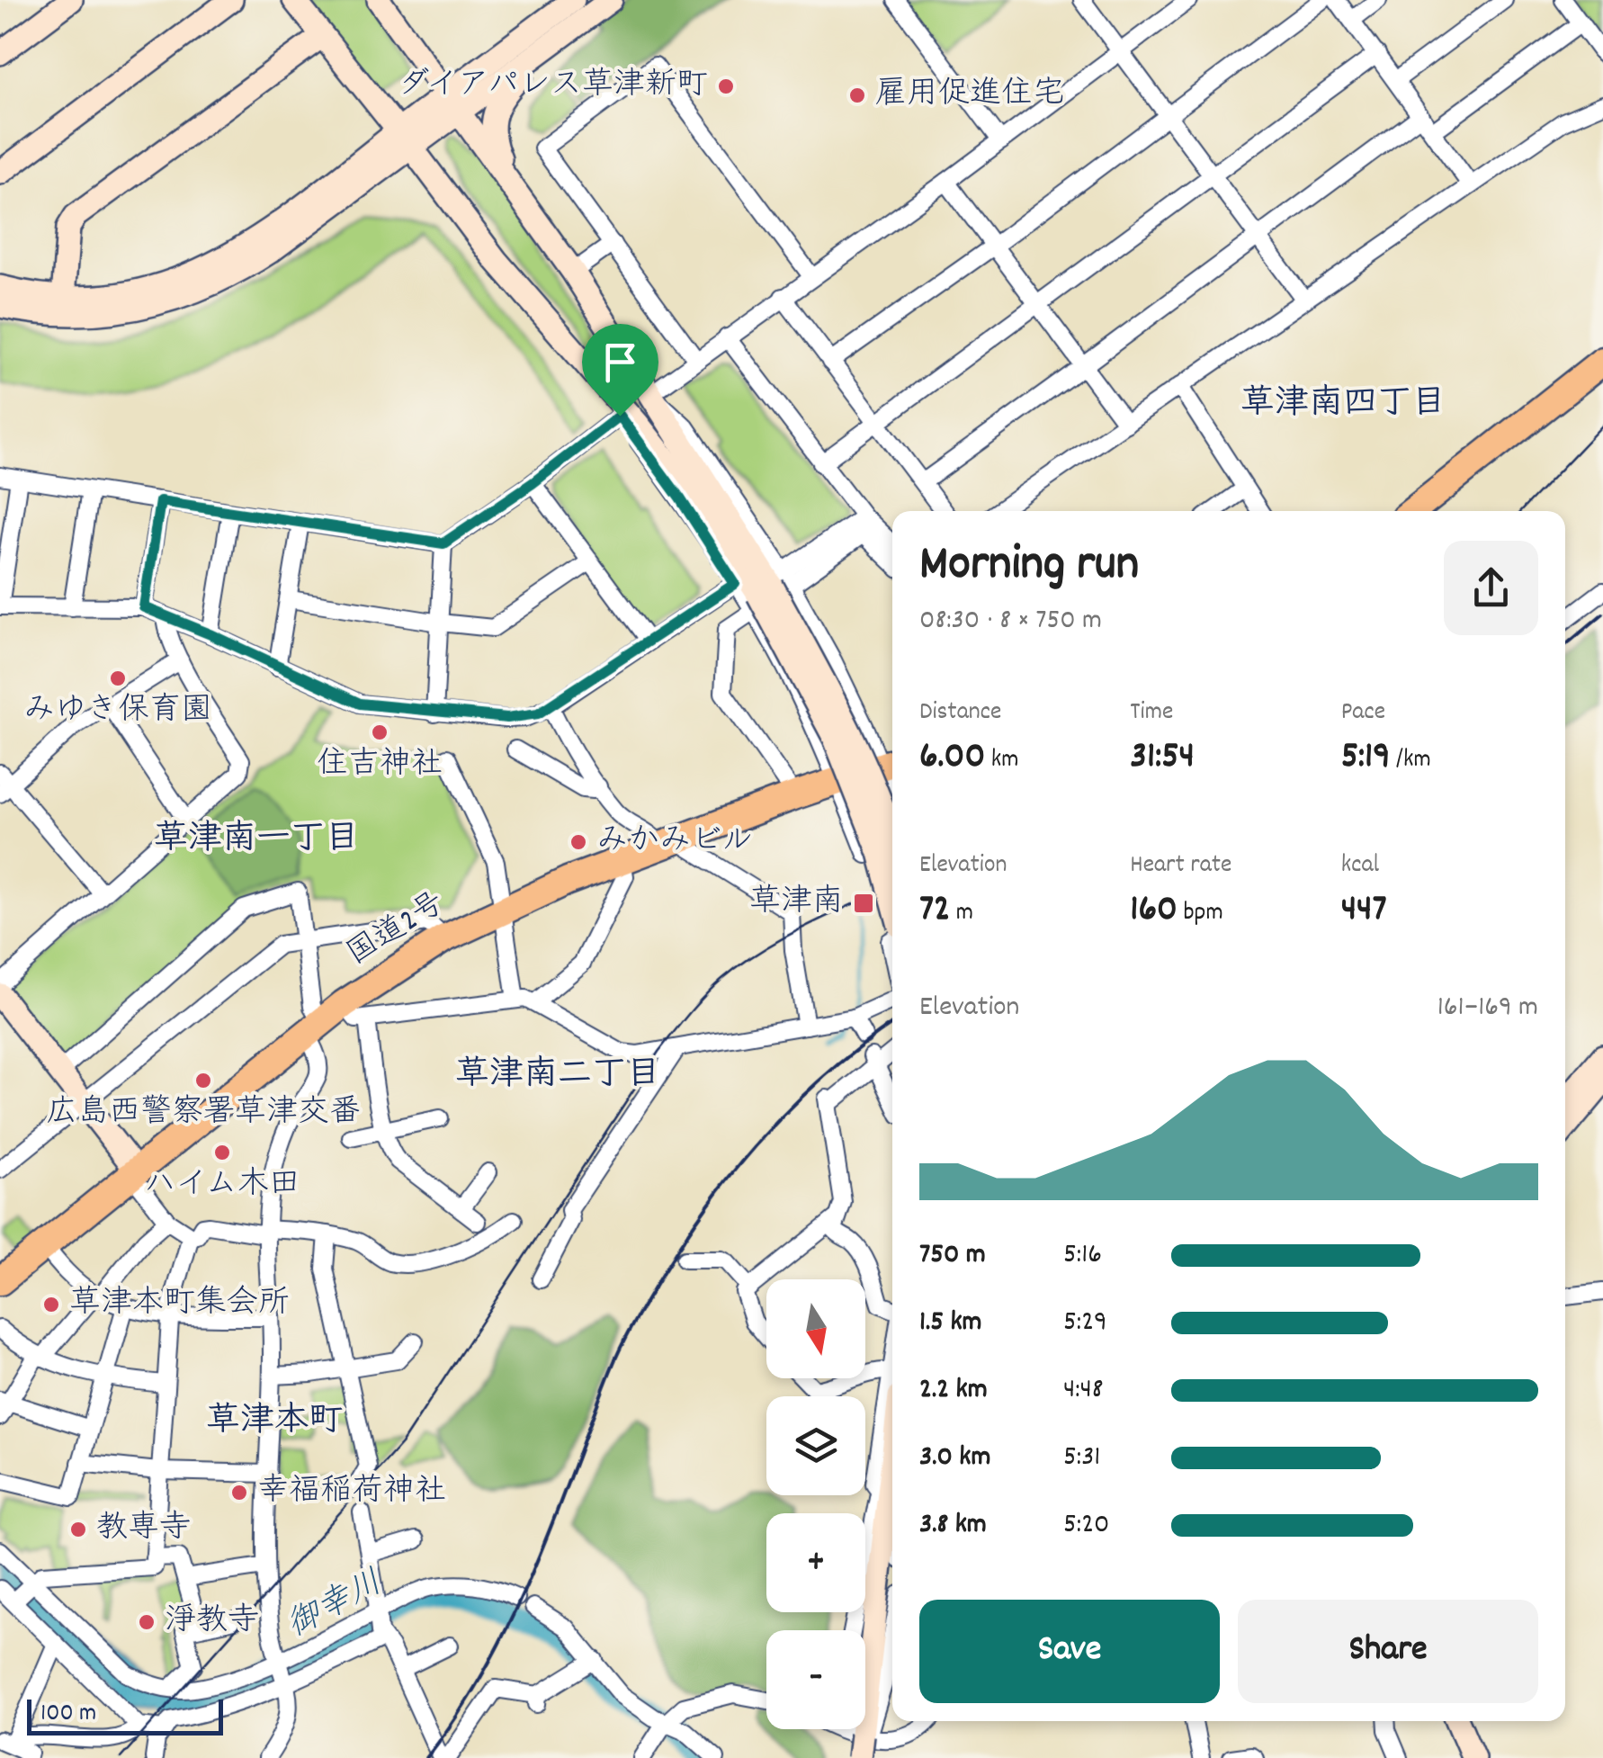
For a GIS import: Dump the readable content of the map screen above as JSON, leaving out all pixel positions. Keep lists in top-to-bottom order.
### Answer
{
  "streets": {
    "highway": ["国道2号"]
  },
  "districts": [
    "草津南四丁目",
    "草津南一丁目",
    "草津南二丁目",
    "草津本町"
  ],
  "water": ["御幸川"],
  "places": {
    "other": [
      "ダイアパレス草津新町",
      "雇用促進住宅",
      "みゆき保育園",
      "住吉神社",
      "みかみビル",
      "広島西警察署草津交番",
      "ハイム木田",
      "草津本町集会所",
      "幸福稲荷神社",
      "教専寺",
      "淨教寺"
    ],
    "transit": ["草津南"]
  },
  "scale_bar": "100 m",
  "north": "bottom",
  "page": {
    "heading": ["Morning run", "08:30 · 8 × 750 m"],
    "stats": [
      ["Distance", "6.00 km"],
      ["Time", "31:54"],
      ["Pace", "5:19 /km"],
      ["Elevation", "72 m"],
      ["Heart rate", "160 bpm"],
      ["kcal", "447"]
    ],
    "chart": ["Elevation", "161–169 m"],
    "list": [
      {
        "name": "750 m",
        "note": "5:16"
      },
      {
        "name": "1.5 km",
        "note": "5:29"
      },
      {
        "name": "2.2 km",
        "note": "4:48"
      },
      {
        "name": "3.0 km",
        "note": "5:31"
      },
      {
        "name": "3.8 km",
        "note": "5:20"
      }
    ],
    "map_buttons": ["+", "−"],
    "buttons": ["Save", "Share"],
    "scale": "100 m"
  }
}
